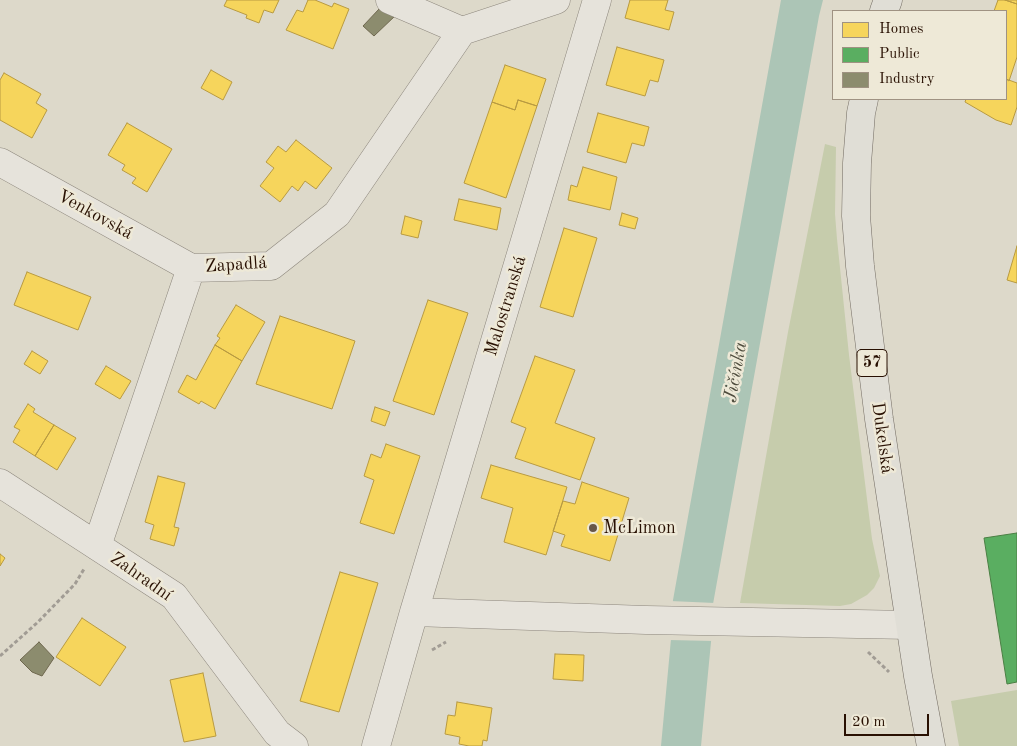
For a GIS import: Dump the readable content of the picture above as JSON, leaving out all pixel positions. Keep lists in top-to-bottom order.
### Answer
{
  "streets": {
    "main road": ["57", "Dukelská"],
    "street": [
      "Venkovská",
      "Zapadlá",
      "Malostranská",
      "Zahradní"
    ]
  },
  "crossings": [
    ["Venkovská", "Zapadlá"],
    ["Zapadlá", "Zahradní"]
  ],
  "water": ["Jičínka"],
  "places": ["McLimon"],
  "legend": ["Homes", "Public", "Industry"],
  "scale_bar": "20 m"
}
